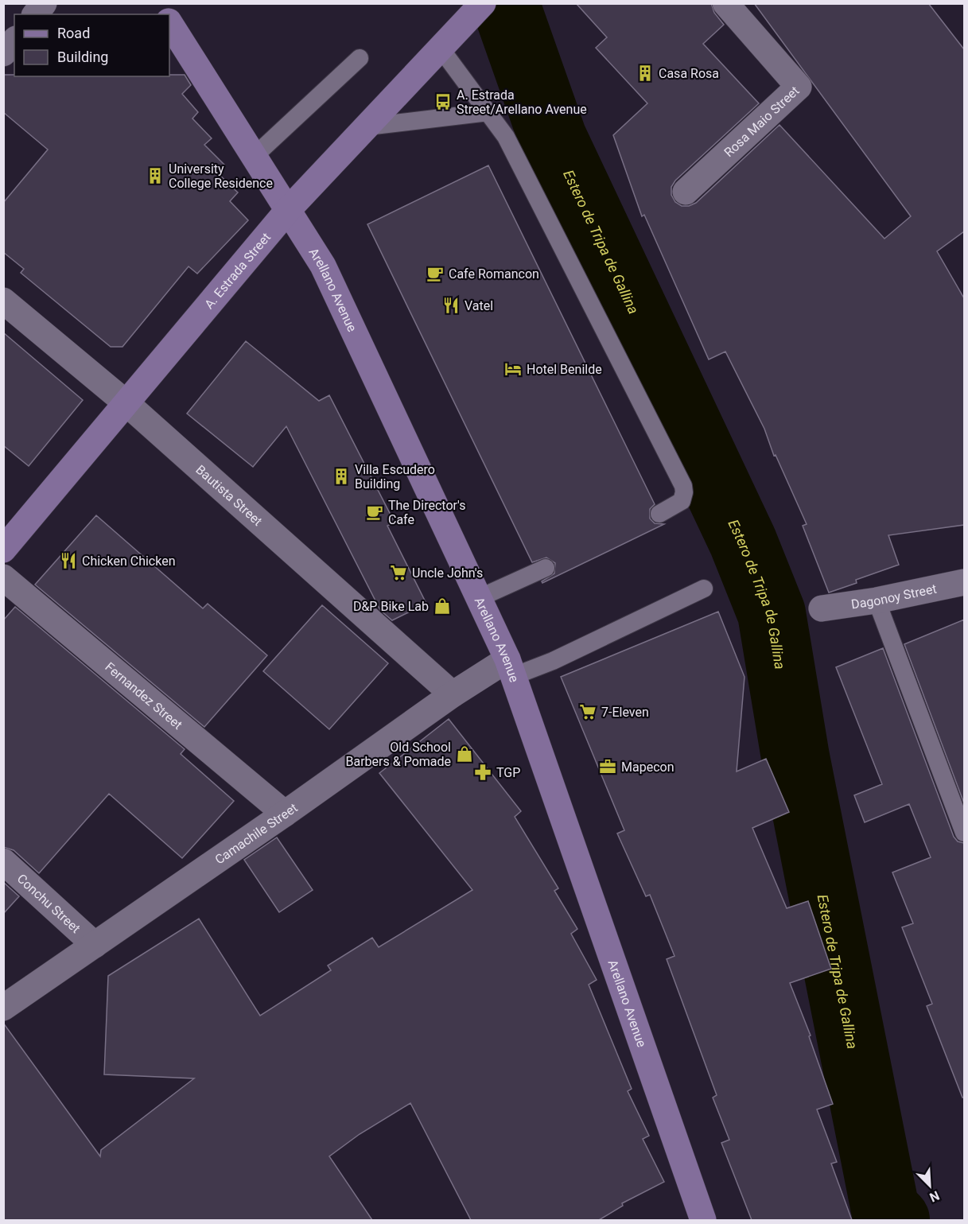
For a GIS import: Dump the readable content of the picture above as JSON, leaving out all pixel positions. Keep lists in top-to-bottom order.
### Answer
{
  "streets": {
    "street": [
      "Rosa Maio Street",
      "A. Estrada Street",
      "Arellano Avenue",
      "Bautista Street",
      "Dagonoy Street",
      "Fernandez Street",
      "Camachile Street",
      "Conchu Street"
    ]
  },
  "crossings": [
    ["A. Estrada Street", "Arellano Avenue"],
    ["A. Estrada Street", "Bautista Street"],
    ["Arellano Avenue", "Camachile Street"],
    ["Bautista Street", "Camachile Street"],
    ["Fernandez Street", "Camachile Street"],
    ["Camachile Street", "Conchu Street"]
  ],
  "water": ["Estero de Tripa de Gallina"],
  "places": {
    "building": ["Casa Rosa", "University College Residence", "Villa Escudero Building"],
    "bus stop": ["A. Estrada Street/Arellano Avenue"],
    "cafe": ["Cafe Romancon", "The Director's Cafe"],
    "restaurant": ["Vatel", "Chicken Chicken"],
    "hotel": ["Hotel Benilde"],
    "supermarket": ["Uncle John's", "7-Eleven"],
    "shop": ["D&P Bike Lab", "Old School Barbers & Pomade"],
    "office": ["Mapecon"],
    "pharmacy": ["TGP"]
  },
  "legend": ["Road", "Building"],
  "north": "bottom right"
}
